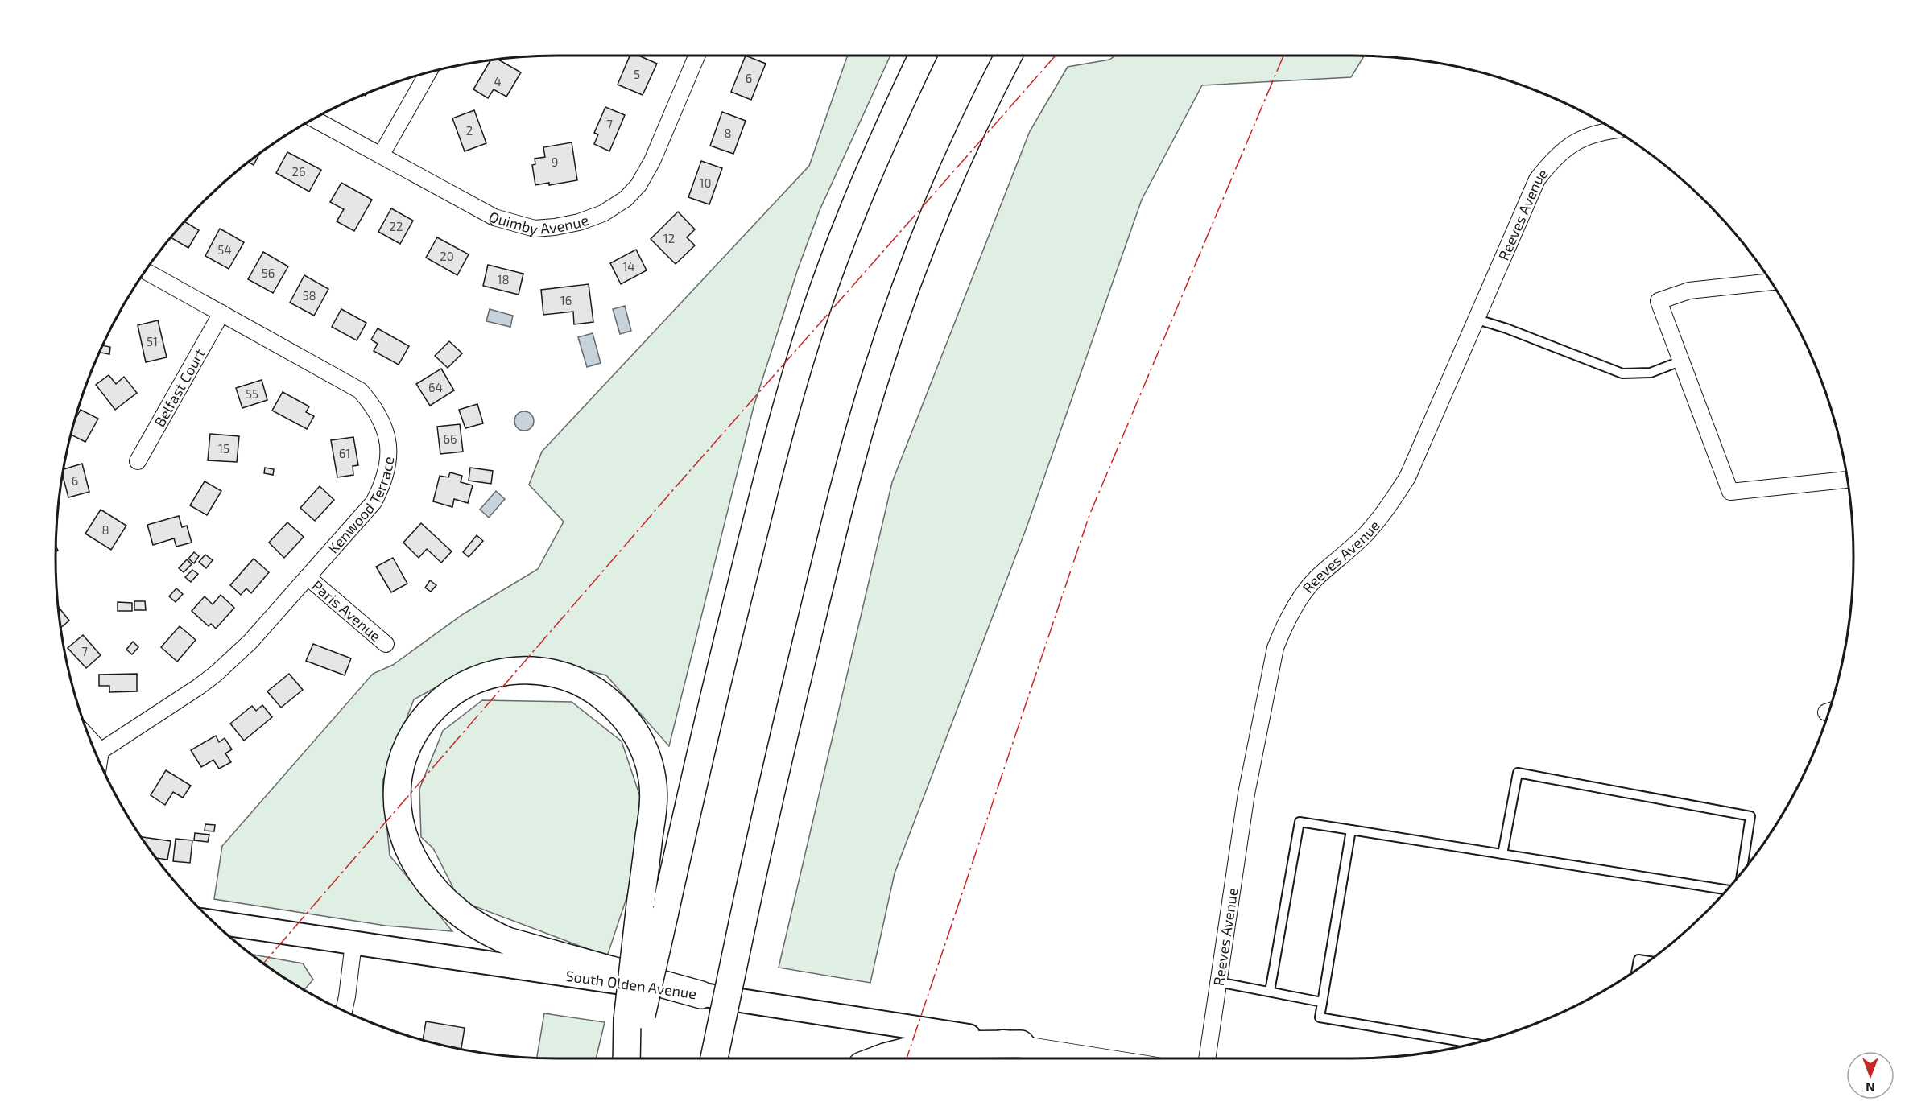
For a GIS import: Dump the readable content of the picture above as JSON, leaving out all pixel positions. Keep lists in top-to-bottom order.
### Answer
{
  "streets": {
    "main road": ["South Olden Avenue"],
    "street": [
      "Quimby Avenue",
      "Reeves Avenue",
      "Belfast Court",
      "Kenwood Terrace",
      "Paris Avenue"
    ]
  },
  "crossings": [
    ["Belfast Court", "Kenwood Terrace"],
    ["Kenwood Terrace", "Paris Avenue"]
  ],
  "house_numbers": [
    "5",
    "6",
    "4",
    "7",
    "2",
    "8",
    "9",
    "26",
    "10",
    "22",
    "12",
    "54",
    "20",
    "14",
    "56",
    "18",
    "58",
    "16",
    "51",
    "64",
    "55",
    "66",
    "15",
    "61",
    "6",
    "8",
    "7"
  ],
  "north": "bottom"
}
